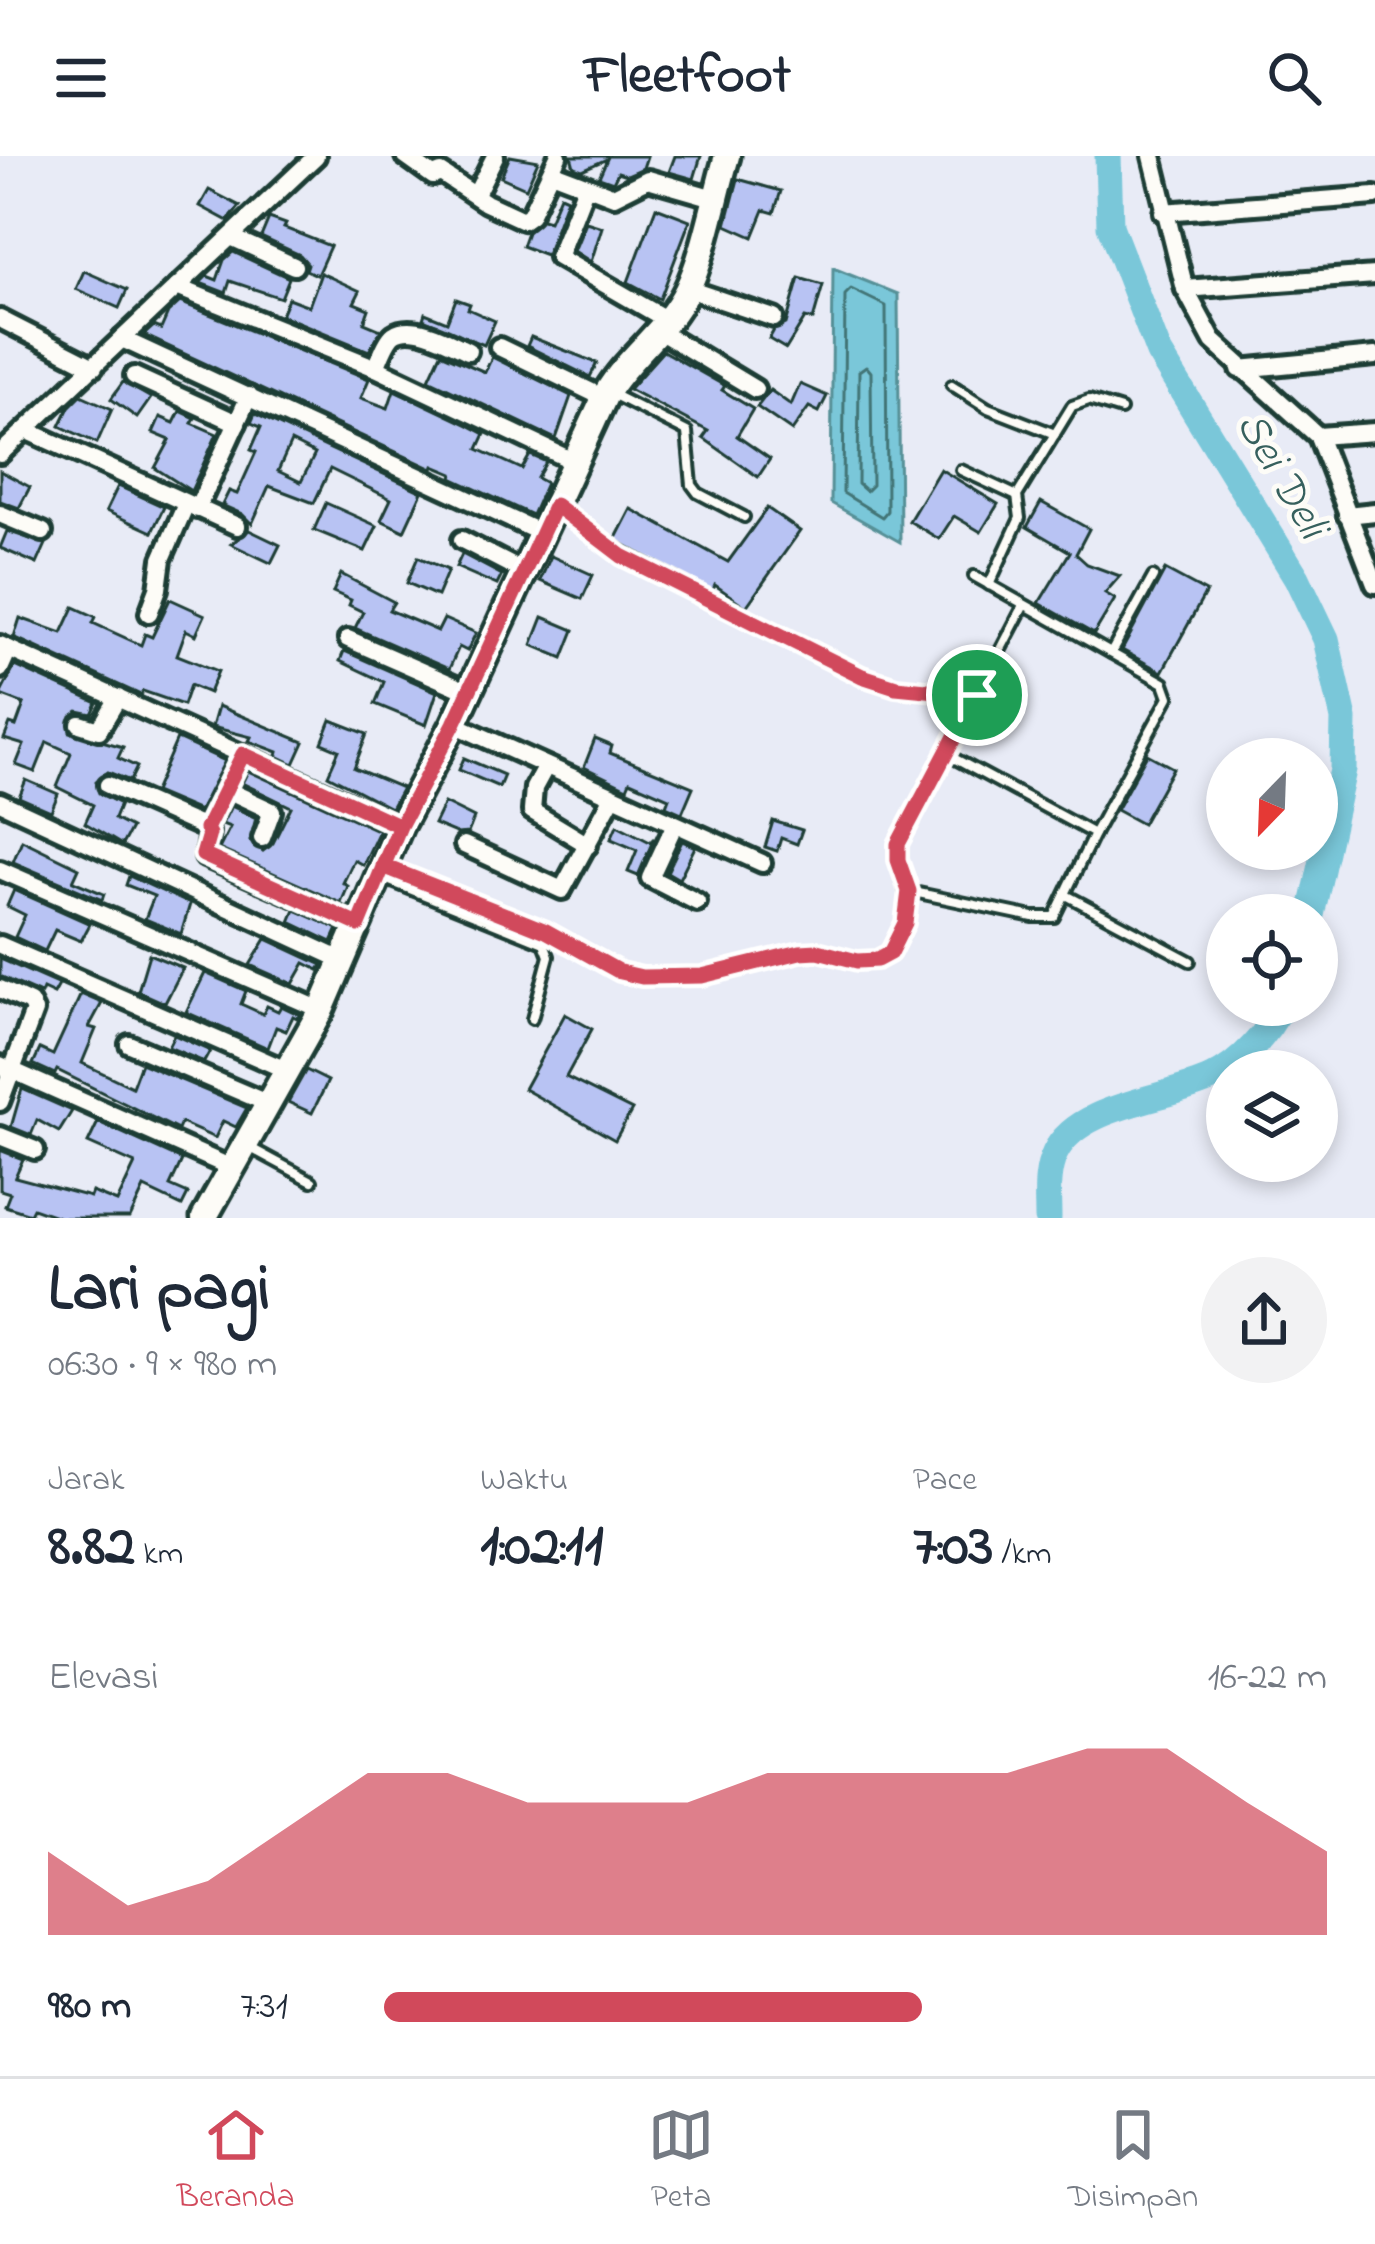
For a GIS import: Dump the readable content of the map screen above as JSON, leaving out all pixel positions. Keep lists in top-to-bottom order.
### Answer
{
  "water": ["Sei Deli"],
  "north": "bottom left",
  "page": {
    "header": "Fleetfoot",
    "heading": ["Lari pagi", "06:30 · 9 × 980 m"],
    "stats": [
      ["Jarak", "8.82 km"],
      ["Waktu", "1:02:11"],
      ["Pace", "7:03 /km"]
    ],
    "chart": ["Elevasi", "16–22 m"],
    "list": [
      {
        "name": "980 m",
        "note": "7:31"
      }
    ],
    "tabs": ["Beranda", "Peta", "Disimpan"]
  }
}
